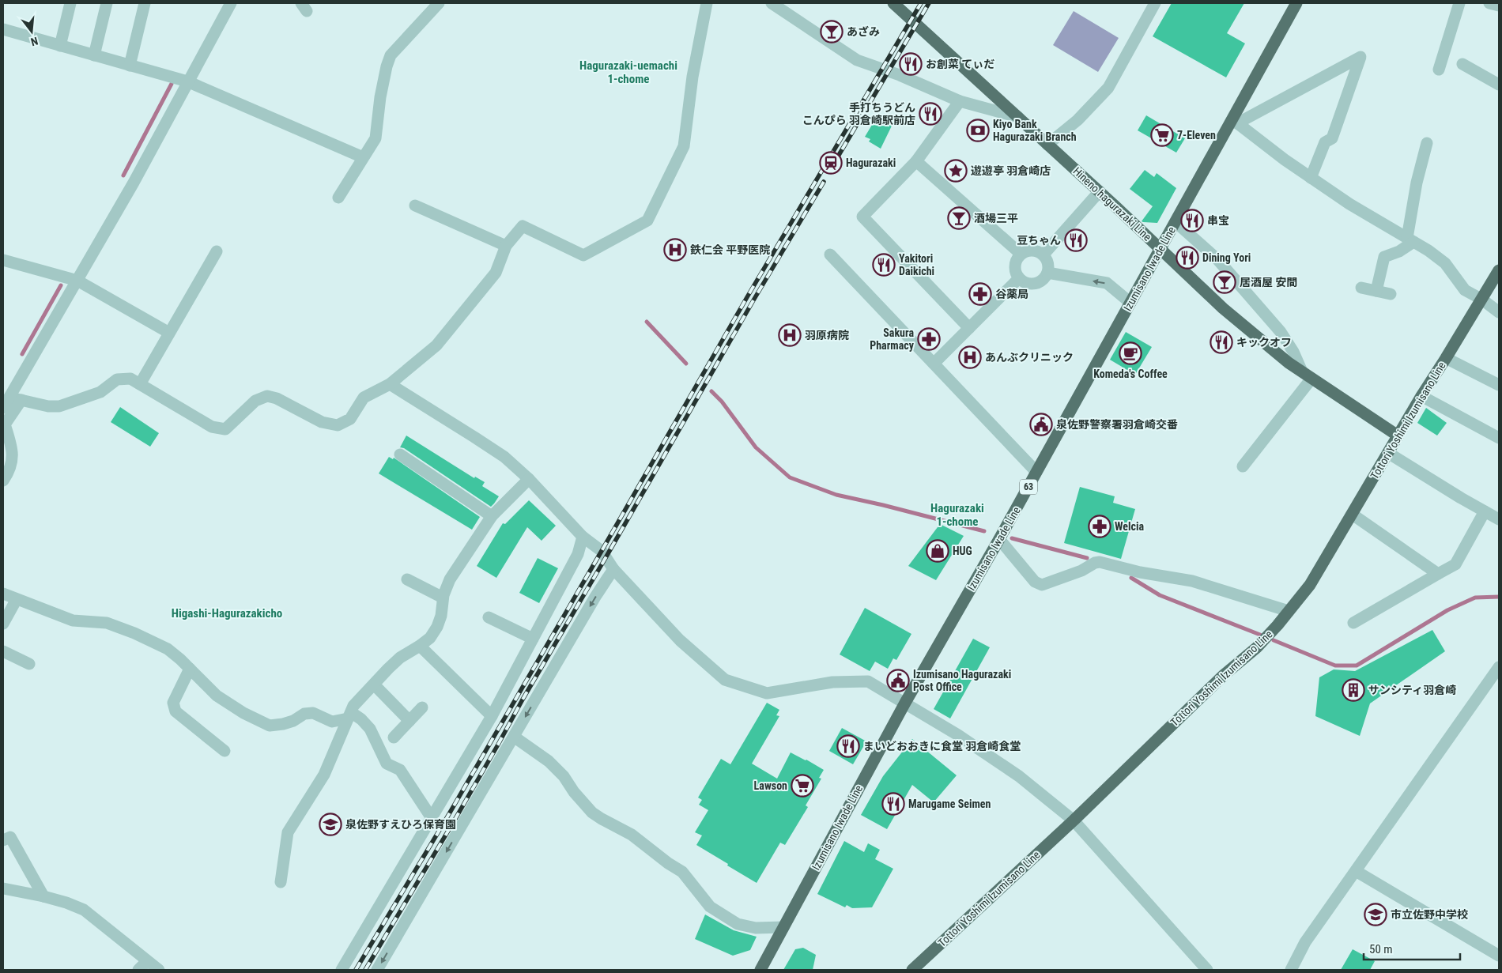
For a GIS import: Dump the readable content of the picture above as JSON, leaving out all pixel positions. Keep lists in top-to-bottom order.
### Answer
{
  "streets": {
    "main road": [
      "Hineno hagurazaki Line",
      "Izumisano Iwade Line",
      "Tottori Yoshimi Izumisano Line",
      "63"
    ]
  },
  "crossings": [
    ["Hineno hagurazaki Line", "Izumisano Iwade Line"],
    ["Hineno hagurazaki Line", "Tottori Yoshimi Izumisano Line"]
  ],
  "districts": ["Hagurazaki-uemachi 1-chome", "Hagurazaki 1-chome", "Higashi-Hagurazakicho"],
  "places": {
    "bar": ["あざみ", "酒場三平", "居酒屋 安間"],
    "restaurant": [
      "お創菜 てぃだ",
      "手打ちうどん こんぴら 羽倉崎駅前店",
      "串宝",
      "豆ちゃん",
      "Dining Yori",
      "Yakitori Daikichi",
      "キックオフ",
      "まいどおおきに食堂 羽倉崎食堂",
      "Marugame Seimen"
    ],
    "bank": ["Kiyo Bank Hagurazaki Branch"],
    "supermarket": ["7-Eleven", "Lawson"],
    "station": ["Hagurazaki"],
    "place": ["遊遊亭 羽倉崎店"],
    "hospital": ["鉄仁会 平野医院", "羽原病院", "あんぶクリニック"],
    "pharmacy": ["谷薬局", "Sakura Pharmacy", "Welcia"],
    "cafe": ["Komeda's Coffee"],
    "public building": ["泉佐野警察署羽倉崎交番", "Izumisano Hagurazaki Post Office"],
    "shop": ["HUG"],
    "building": ["サンシティ羽倉崎"],
    "school or university": ["泉佐野すえひろ保育園", "市立佐野中学校"]
  },
  "scale_bar": "50 m",
  "north": "bottom"
}
